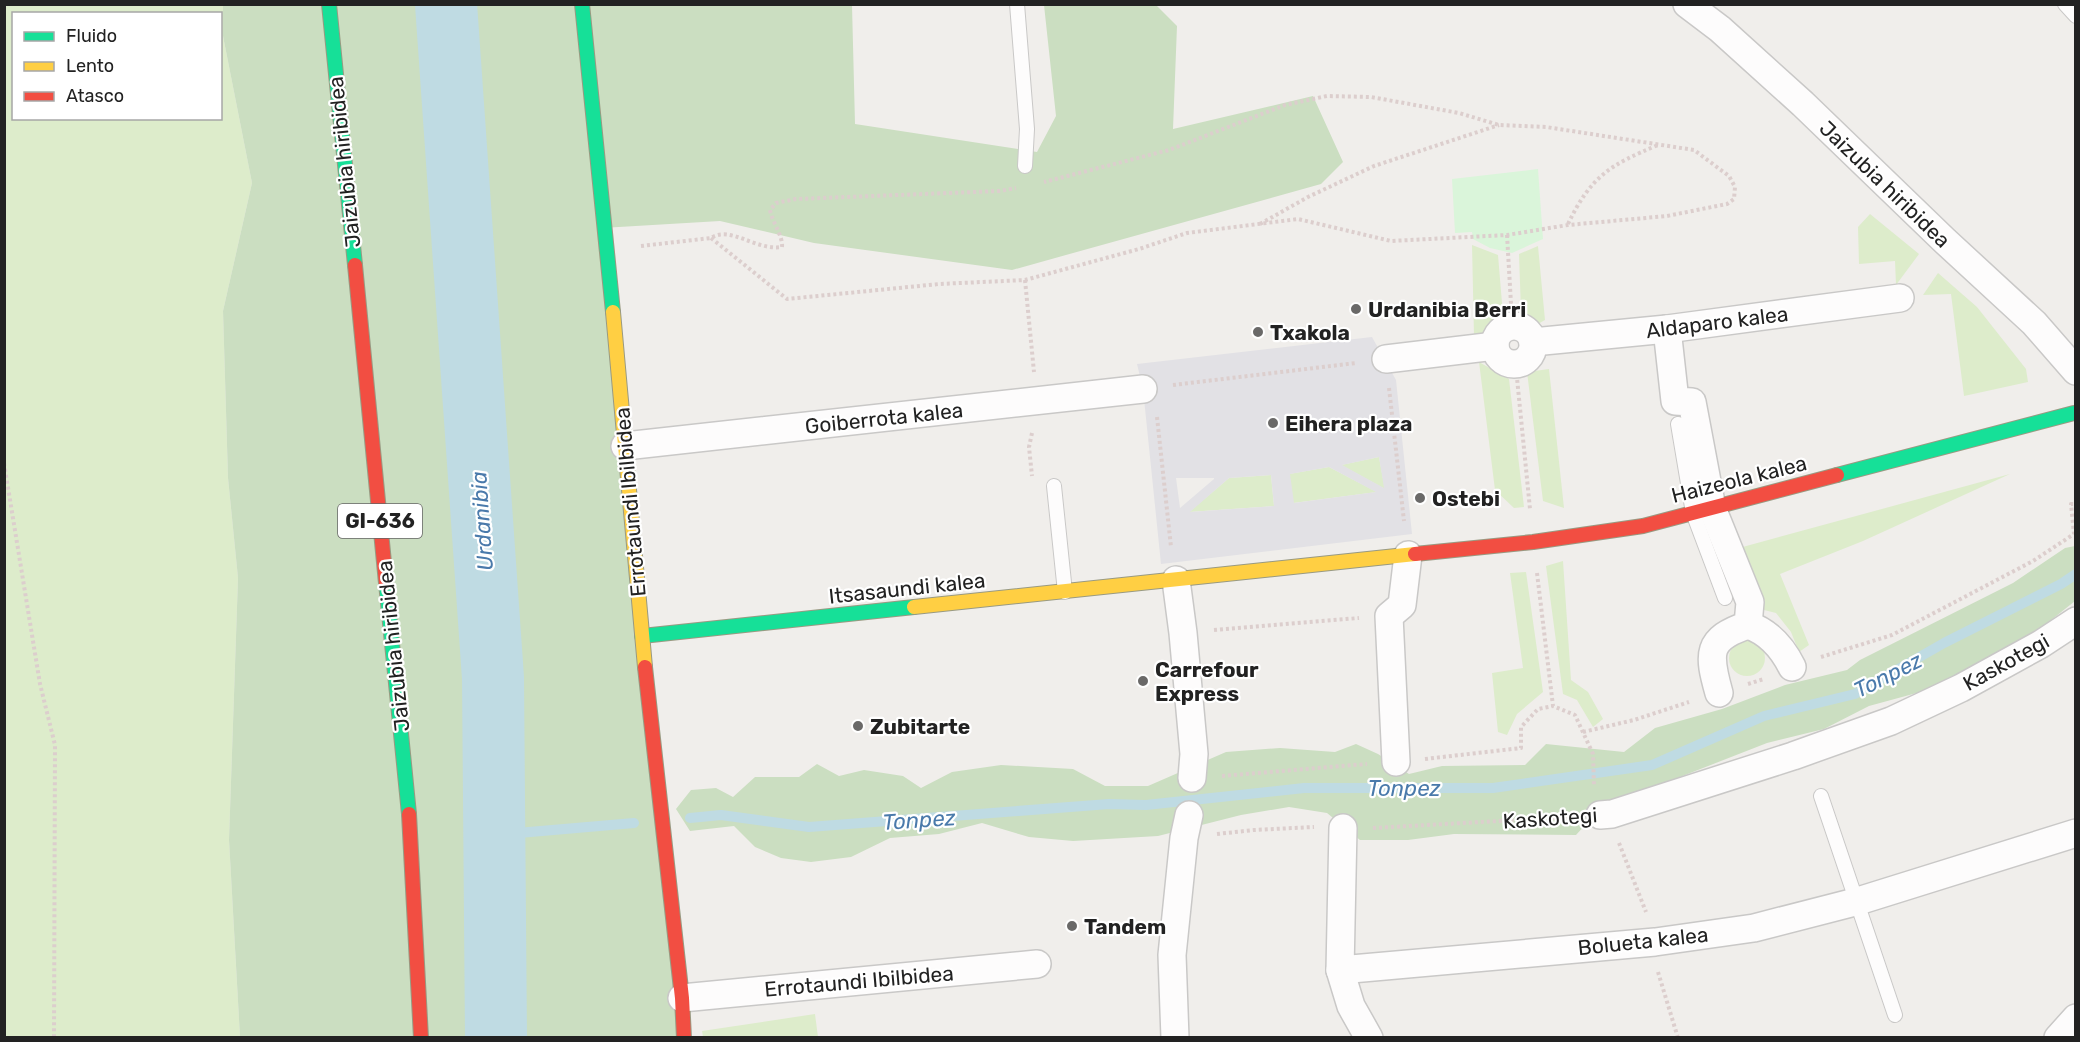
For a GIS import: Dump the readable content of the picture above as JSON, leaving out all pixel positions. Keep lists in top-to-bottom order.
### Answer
{
  "streets": {
    "street": [
      "Jaizubia hiribidea",
      "Aldaparo kalea",
      "Goiberrota kalea",
      "Haizeola kalea",
      "Errotaundi Ibilbidea",
      "GI-636",
      "Itsasaundi kalea",
      "Kaskotegi",
      "Bolueta kalea"
    ]
  },
  "crossings": [
    ["Goiberrota kalea", "Errotaundi Ibilbidea"],
    ["Errotaundi Ibilbidea", "Itsasaundi kalea"]
  ],
  "water": ["Urdanibia", "Tonpez"],
  "places": [
    "Urdanibia Berri",
    "Txakola",
    "Eihera plaza",
    "Ostebi",
    "Carrefour Express",
    "Zubitarte",
    "Tandem"
  ],
  "legend": ["Fluido", "Lento", "Atasco"]
}
